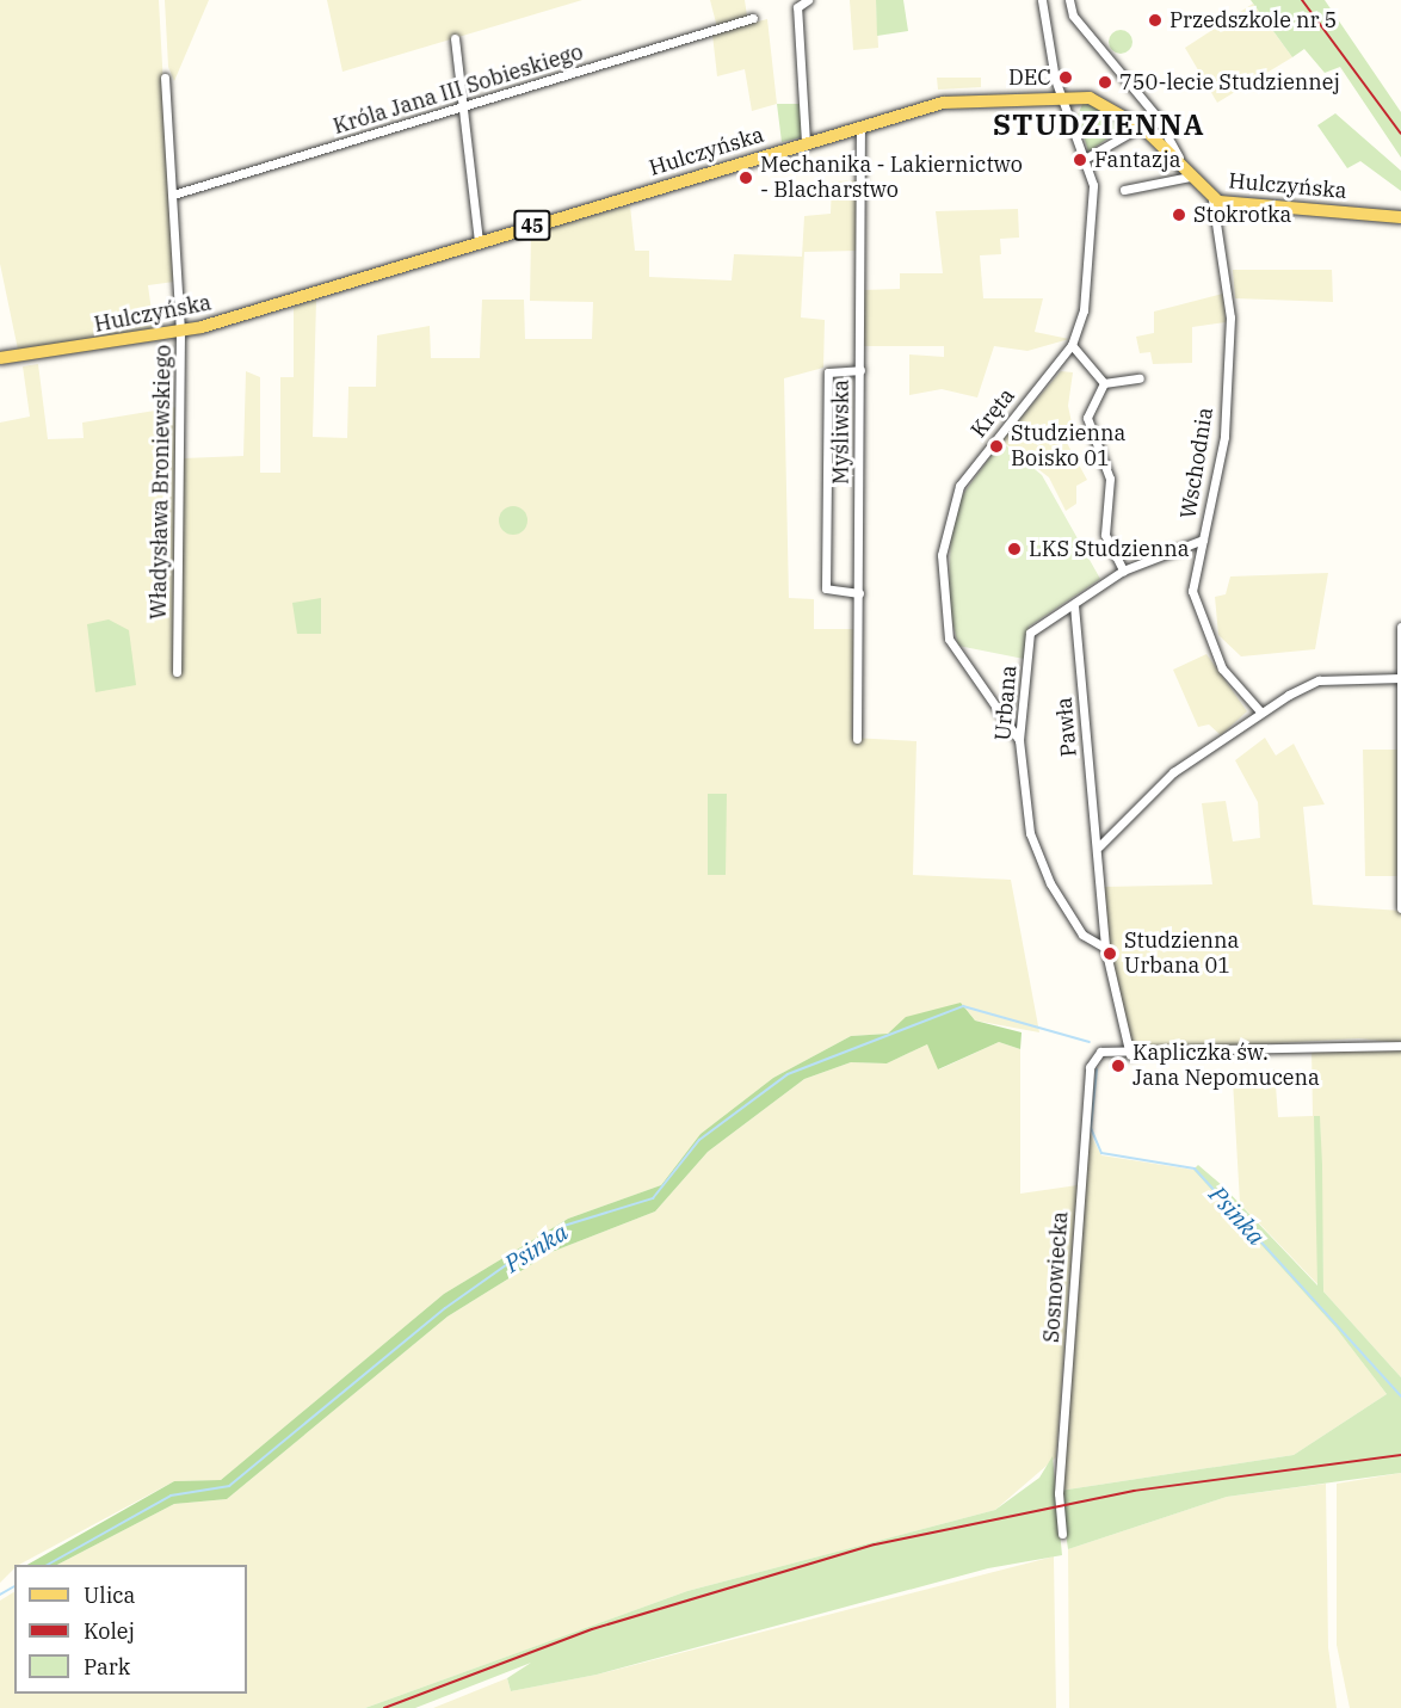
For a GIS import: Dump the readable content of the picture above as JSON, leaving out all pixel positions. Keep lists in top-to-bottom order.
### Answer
{
  "streets": {
    "main road": ["Hulczyńska", "45"],
    "street": [
      "Króla Jana III Sobieskiego",
      "Kręta",
      "Myśliwska",
      "Wschodnia",
      "Władysława Broniewskiego",
      "Urbana",
      "Pawła",
      "Sosnowiecka"
    ]
  },
  "crossings": [
    ["Króla Jana III Sobieskiego", "Władysława Broniewskiego"],
    ["Hulczyńska", "Kręta"],
    ["Hulczyńska", "Myśliwska"],
    ["Hulczyńska", "Wschodnia"],
    ["Hulczyńska", "Władysława Broniewskiego"],
    ["Kręta", "Urbana"],
    ["Wschodnia", "Urbana"],
    ["Urbana", "Pawła"],
    ["Pawła", "Sosnowiecka"]
  ],
  "districts": ["STUDZIENNA"],
  "water": ["Psinka"],
  "places": [
    "Przedszkole nr 5",
    "DEC",
    "750-lecie Studziennej",
    "Fantazja",
    "Mechanika - Lakiernictwo - Blacharstwo",
    "Stokrotka",
    "Studzienna Boisko 01",
    "LKS Studzienna",
    "Studzienna Urbana 01",
    "Kapliczka św. Jana Nepomucena"
  ],
  "legend": ["Ulica", "Kolej", "Park"]
}
